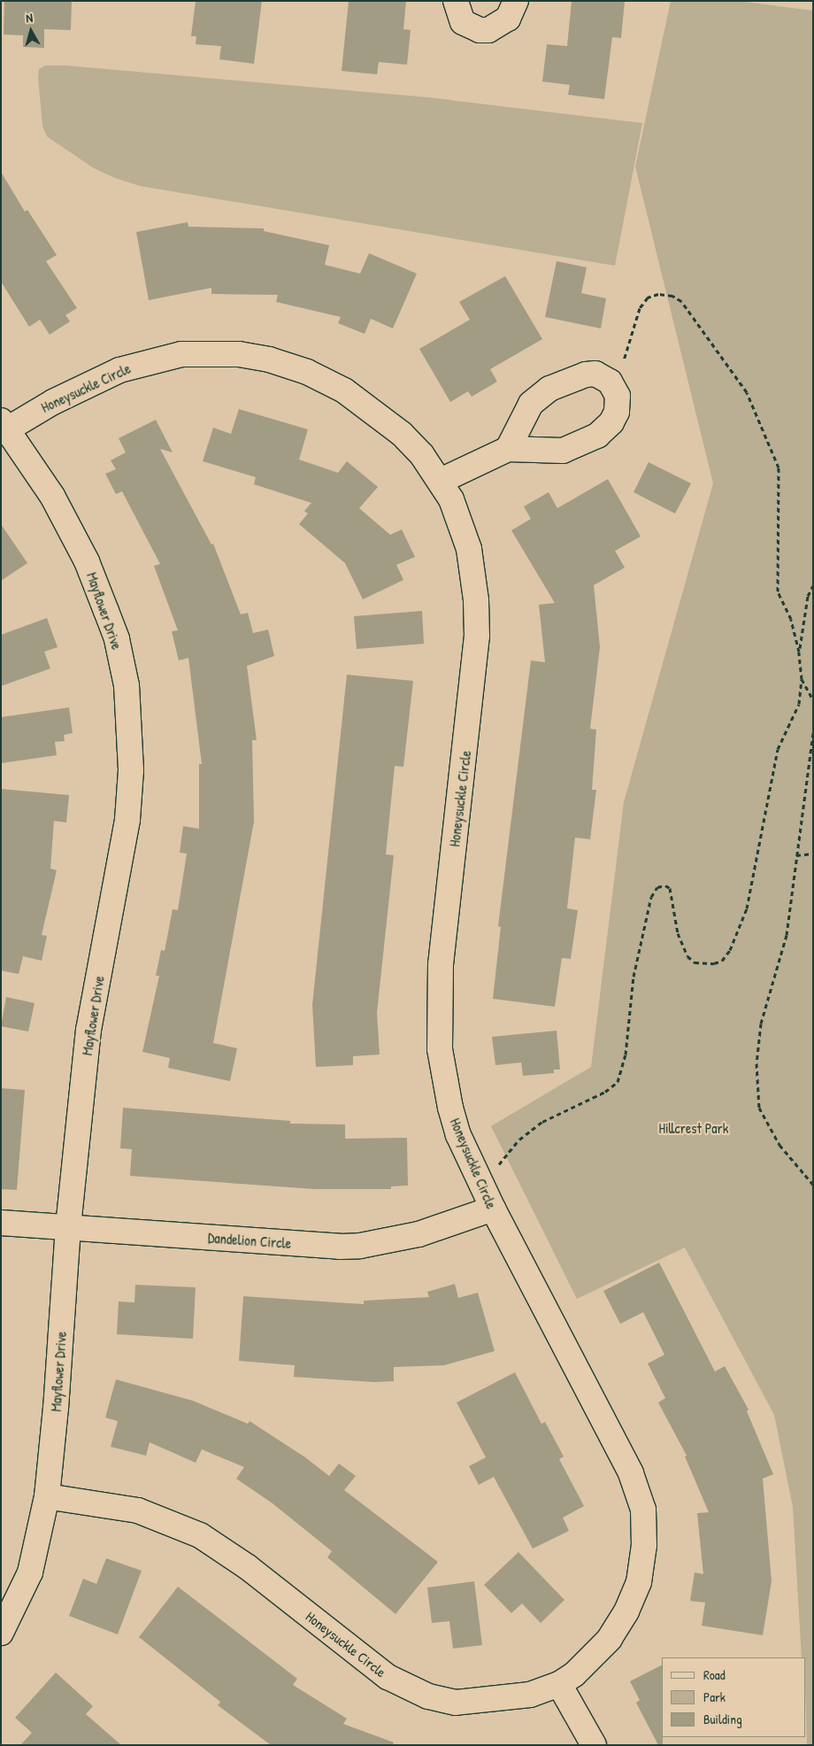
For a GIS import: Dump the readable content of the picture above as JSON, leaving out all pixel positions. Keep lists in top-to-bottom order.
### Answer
{
  "streets": {
    "street": ["Honeysuckle Circle", "Mayflower Drive", "Dandelion Circle"]
  },
  "crossings": [
    ["Honeysuckle Circle", "Mayflower Drive"],
    ["Honeysuckle Circle", "Dandelion Circle"],
    ["Mayflower Drive", "Dandelion Circle"]
  ],
  "parks": ["Hillcrest Park"],
  "legend": ["Road", "Park", "Building"],
  "north": "top"
}
